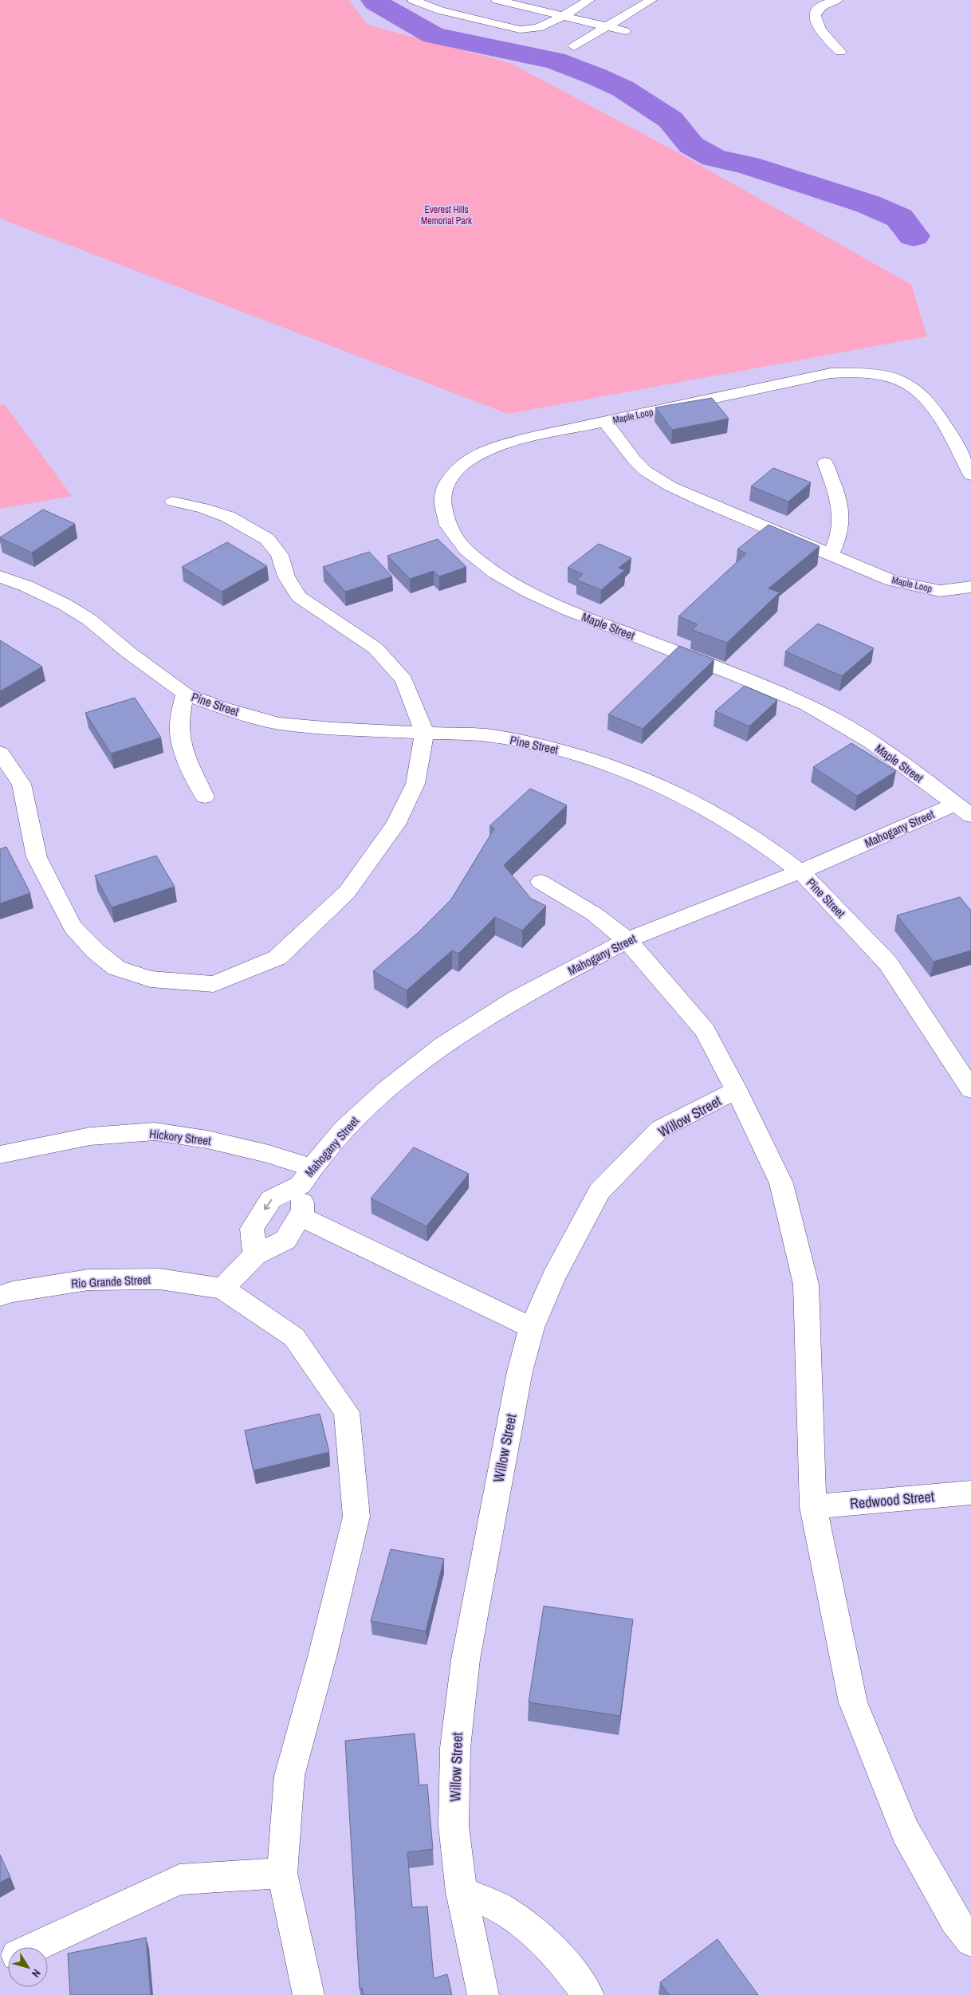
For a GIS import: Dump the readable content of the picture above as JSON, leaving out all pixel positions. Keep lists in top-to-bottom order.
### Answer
{
  "streets": {
    "street": [
      "Maple Loop",
      "Maple Street",
      "Pine Street",
      "Mahogany Street",
      "Willow Street",
      "Hickory Street",
      "Rio Grande Street",
      "Redwood Street"
    ]
  },
  "crossings": [
    ["Maple Loop", "Maple Street"],
    ["Maple Street", "Mahogany Street"],
    ["Pine Street", "Mahogany Street"],
    ["Mahogany Street", "Hickory Street"],
    ["Mahogany Street", "Rio Grande Street"]
  ],
  "parks": ["Everest Hills Memorial Park"],
  "north": "bottom right"
}
